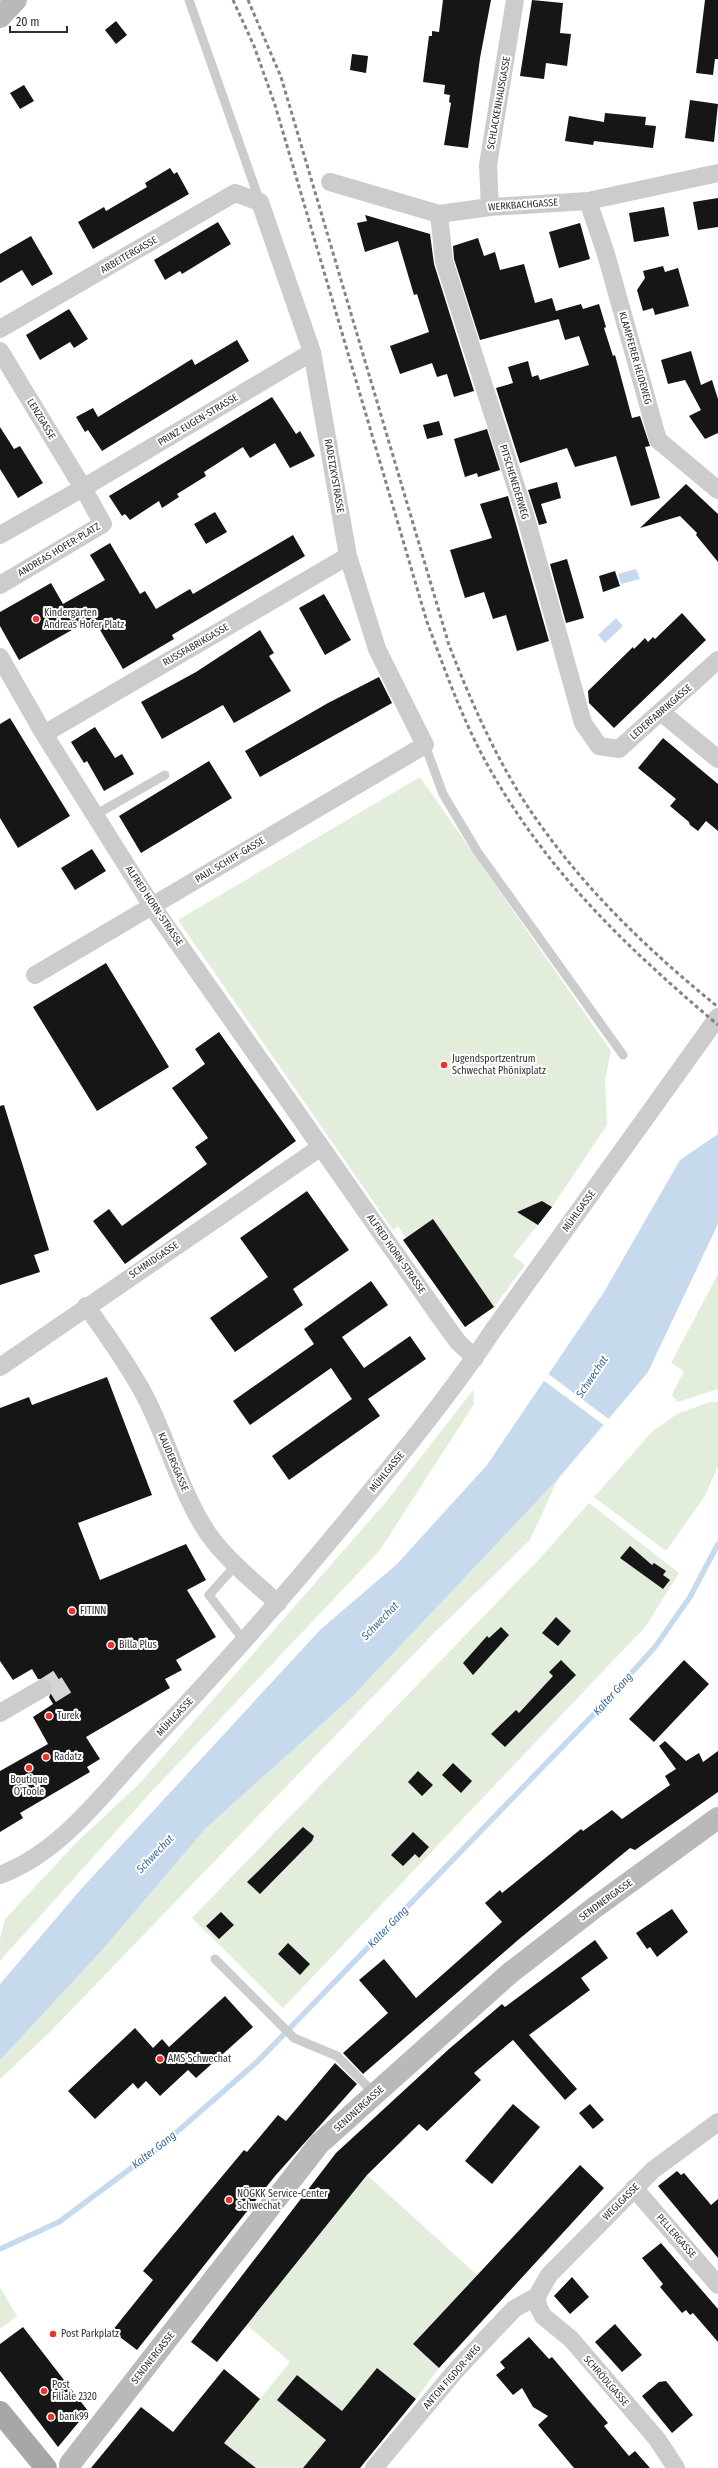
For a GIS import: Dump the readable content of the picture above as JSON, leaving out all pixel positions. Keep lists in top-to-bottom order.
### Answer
{
  "streets": {
    "street": [
      "SCHLACKENHAUSGASSE",
      "WERKBACHGASSE",
      "ARBEITERGASSE",
      "KLAMPFERER HEIDEWEG",
      "LENZGASSE",
      "PRINZ EUGEN-STRASSE",
      "RADETZKYSTRASSE",
      "PITSCHENEDERWEG",
      "ANDREAS HOFER-PLATZ",
      "RUSSFABRIKGASSE",
      "LEDERFABRIKGASSE",
      "PAUL SCHIFF-GASSE",
      "ALFRED HORN-STRASSE",
      "MÜHLGASSE",
      "SCHMIDGASSE",
      "KAUDERSGASSE",
      "SENDNERGASSE",
      "WEGLGASSE",
      "PELLERGASSE",
      "ANTON FIGDOR-WEG",
      "SCHRÖDLGASSE"
    ]
  },
  "crossings": [
    ["SCHLACKENHAUSGASSE", "WERKBACHGASSE"],
    ["WERKBACHGASSE", "KLAMPFERER HEIDEWEG"],
    ["WERKBACHGASSE", "PITSCHENEDERWEG"],
    ["ARBEITERGASSE", "RADETZKYSTRASSE"],
    ["LENZGASSE", "PRINZ EUGEN-STRASSE"],
    ["LENZGASSE", "ANDREAS HOFER-PLATZ"],
    ["PRINZ EUGEN-STRASSE", "RADETZKYSTRASSE"],
    ["PRINZ EUGEN-STRASSE", "ANDREAS HOFER-PLATZ"],
    ["RADETZKYSTRASSE", "RUSSFABRIKGASSE"],
    ["RADETZKYSTRASSE", "PAUL SCHIFF-GASSE"],
    ["PITSCHENEDERWEG", "LEDERFABRIKGASSE"],
    ["RUSSFABRIKGASSE", "ALFRED HORN-STRASSE"],
    ["PAUL SCHIFF-GASSE", "ALFRED HORN-STRASSE"],
    ["ALFRED HORN-STRASSE", "MÜHLGASSE"],
    ["ALFRED HORN-STRASSE", "SCHMIDGASSE"],
    ["MÜHLGASSE", "KAUDERSGASSE"],
    ["SCHMIDGASSE", "KAUDERSGASSE"],
    ["WEGLGASSE", "PELLERGASSE"],
    ["WEGLGASSE", "ANTON FIGDOR-WEG"],
    ["WEGLGASSE", "SCHRÖDLGASSE"],
    ["ANTON FIGDOR-WEG", "SCHRÖDLGASSE"]
  ],
  "water": ["Schwechat", "Kalter Gang"],
  "places": [
    "Kindergarten Andreas Hofer Platz",
    "Jugendsportzentrum Schwechat Phönixplatz",
    "FITINN",
    "Billa Plus",
    "Turek",
    "Radatz",
    "Boutique O'Toole",
    "AMS Schwechat",
    "NÖGKK Service-Center Schwechat",
    "Post Parkplatz",
    "Post Filiale 2320",
    "bank99"
  ],
  "scale_bar": "20 m"
}
